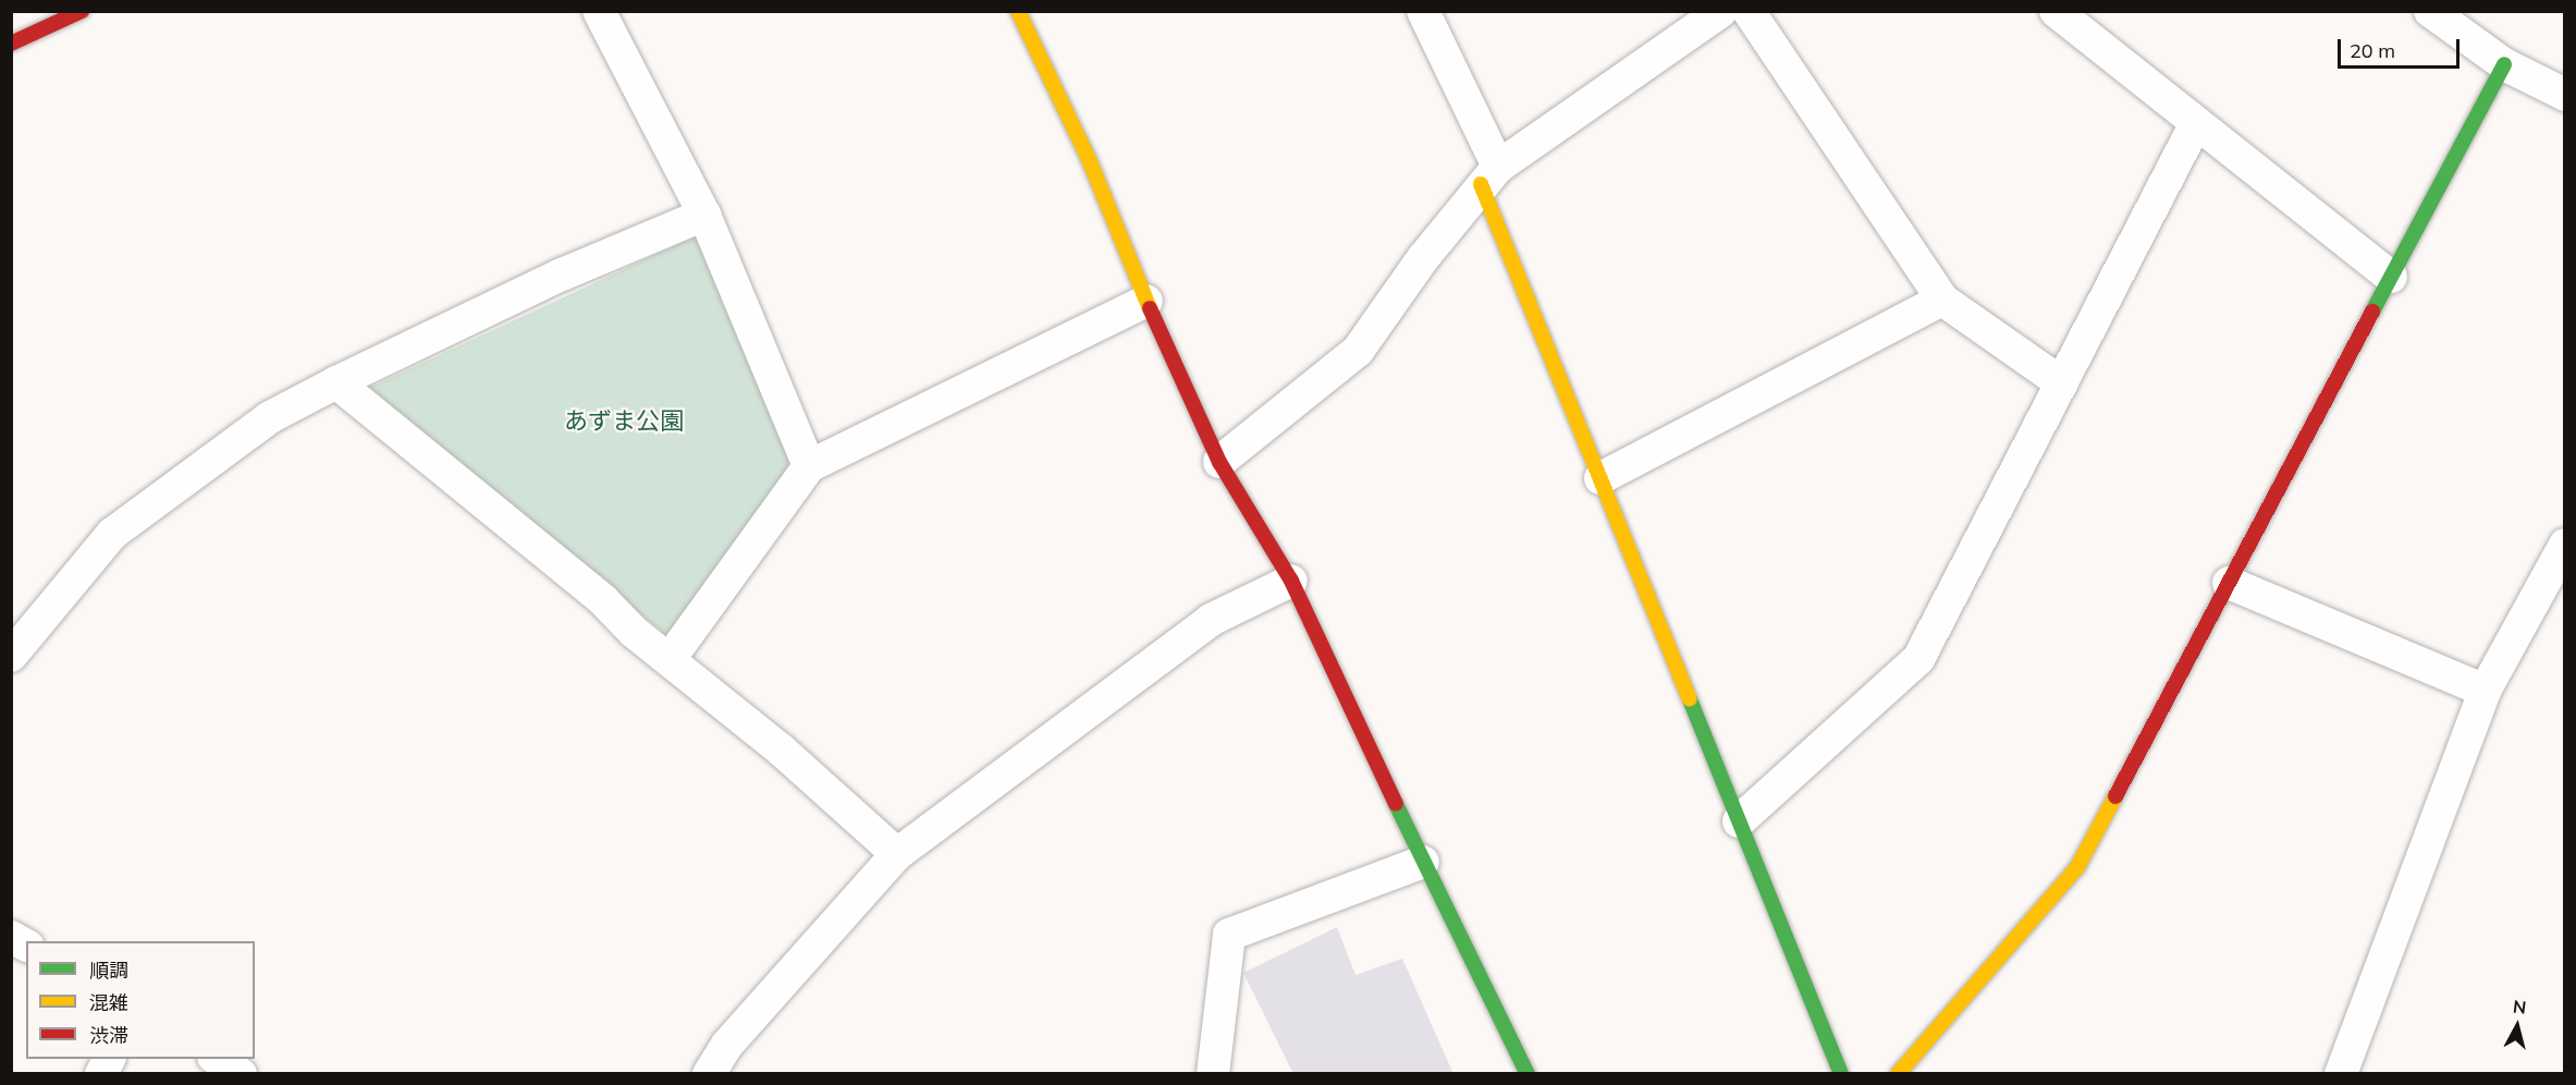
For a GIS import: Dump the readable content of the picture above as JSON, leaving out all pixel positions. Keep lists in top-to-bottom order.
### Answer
{
  "parks": ["あずま公園"],
  "legend": ["順調", "混雑", "渋滞"],
  "scale_bar": "20 m",
  "north": "top"
}
